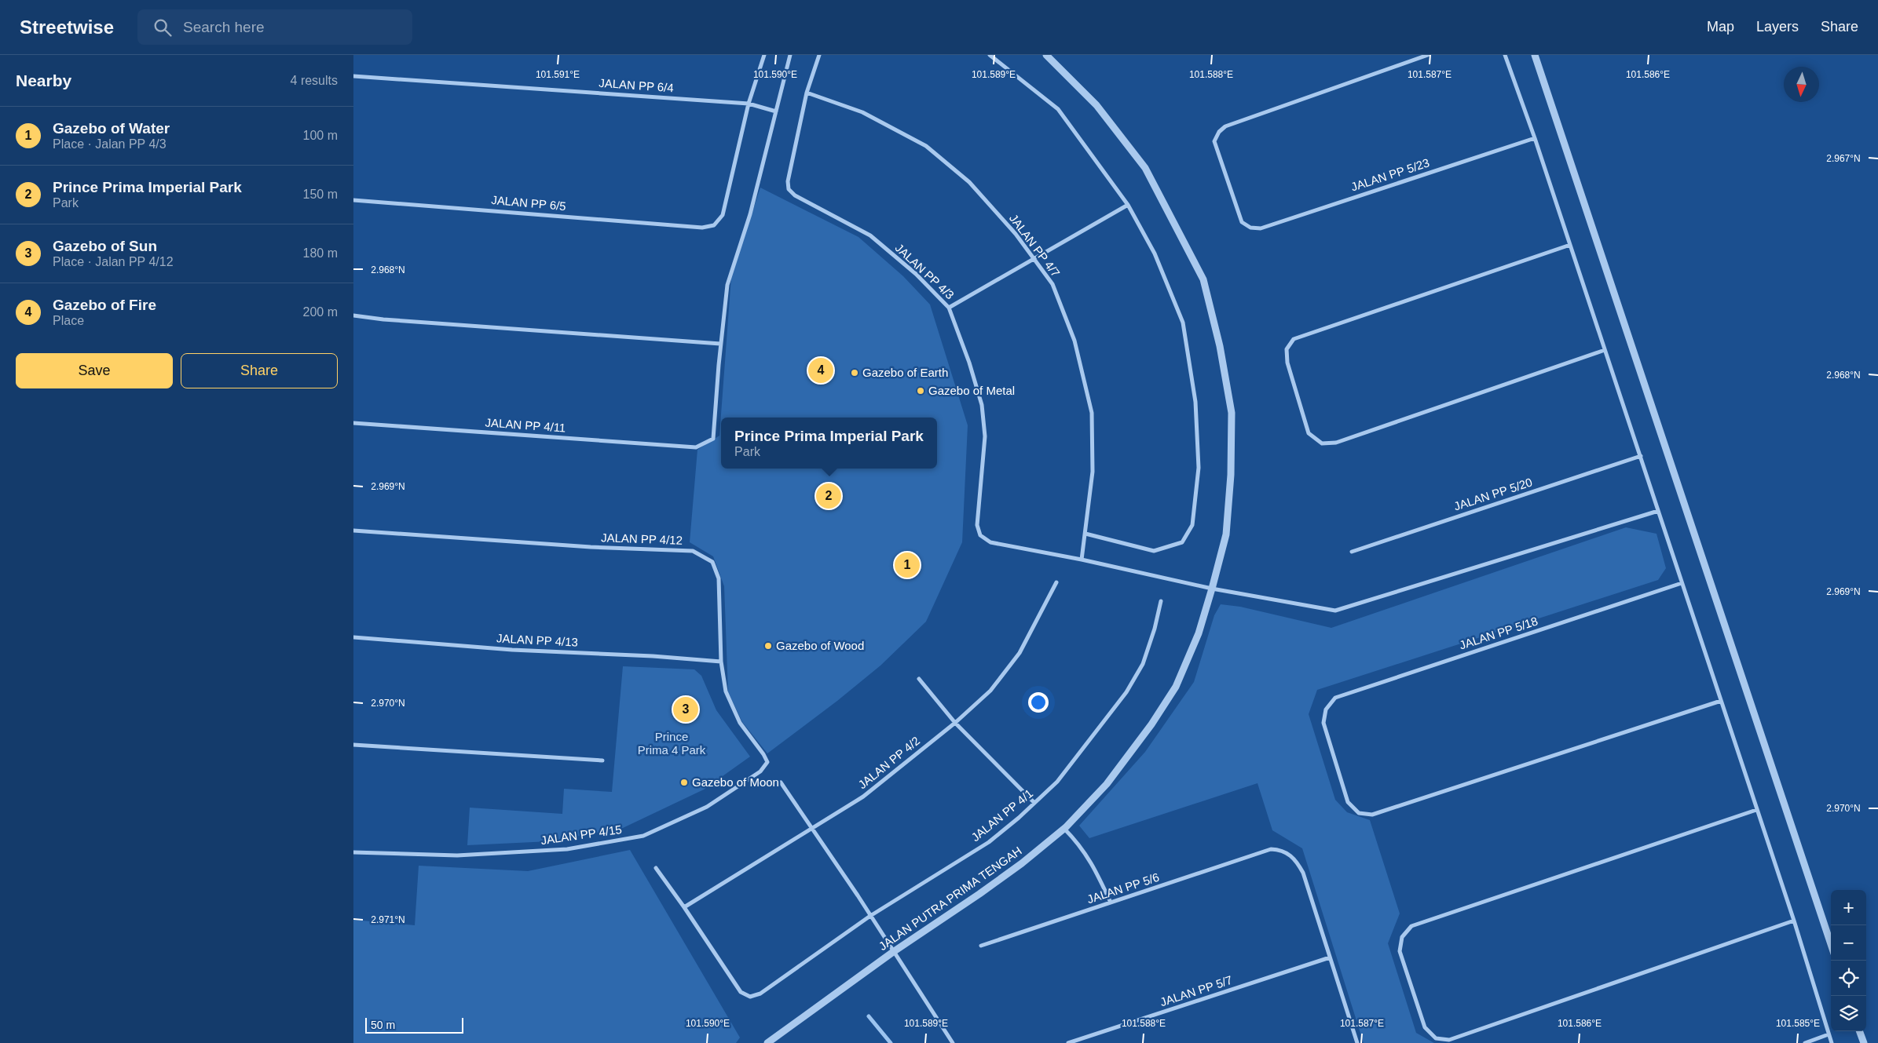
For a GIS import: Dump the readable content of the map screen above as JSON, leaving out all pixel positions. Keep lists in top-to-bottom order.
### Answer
{
  "streets": {
    "street": [
      "JALAN PP 6/4",
      "JALAN PP 5/23",
      "JALAN PP 6/5",
      "JALAN PP 4/7",
      "JALAN PP 4/3",
      "JALAN PP 4/11",
      "JALAN PP 5/20",
      "JALAN PP 4/12",
      "JALAN PP 5/18",
      "JALAN PP 4/13",
      "JALAN PP 4/2",
      "JALAN PP 4/1",
      "JALAN PP 4/15",
      "JALAN PP 5/6",
      "JALAN PUTRA PRIMA TENGAH",
      "JALAN PP 5/7"
    ]
  },
  "crossings": [
    ["JALAN PP 6/4", "JALAN PP 6/5"],
    ["JALAN PP 4/7", "JALAN PP 4/3"],
    ["JALAN PP 4/12", "JALAN PP 4/13"],
    ["JALAN PP 4/12", "JALAN PP 4/15"],
    ["JALAN PP 4/2", "JALAN PP 4/1"],
    ["JALAN PP 5/6", "JALAN PP 5/7"]
  ],
  "parks": ["Prince Prima 4 Park"],
  "places": [
    "Gazebo of Earth",
    "Gazebo of Metal",
    "Gazebo of Wood",
    "Gazebo of Moon"
  ],
  "scale_bar": "50 m",
  "north": "bottom",
  "page": {
    "header": "Streetwise",
    "search": "Search here",
    "nav": ["Map", "Layers", "Share"],
    "heading": ["Nearby", "4 results"],
    "list": [
      {
        "mark": "1",
        "name": "Gazebo of Water",
        "note": "Place · Jalan PP 4/3",
        "value": "100 m"
      },
      {
        "mark": "2",
        "name": "Prince Prima Imperial Park",
        "note": "Park",
        "value": "150 m"
      },
      {
        "mark": "3",
        "name": "Gazebo of Sun",
        "note": "Place · Jalan PP 4/12",
        "value": "180 m"
      },
      {
        "mark": "4",
        "name": "Gazebo of Fire",
        "note": "Place",
        "value": "200 m"
      }
    ],
    "buttons": ["Save", "Share"],
    "pins": [
      "4",
      "2",
      "1",
      "3"
    ],
    "popup": ["Prince Prima Imperial Park", "Park"],
    "map_buttons": ["+", "−"],
    "scale": "50 m"
  },
  "coordinates": [
    "101.591°E",
    "101.590°E",
    "101.589°E",
    "101.588°E",
    "101.587°E",
    "101.586°E",
    "2.967°N",
    "2.968°N",
    "2.969°N",
    "2.970°N",
    "2.971°N",
    "101.585°E"
  ]
}
